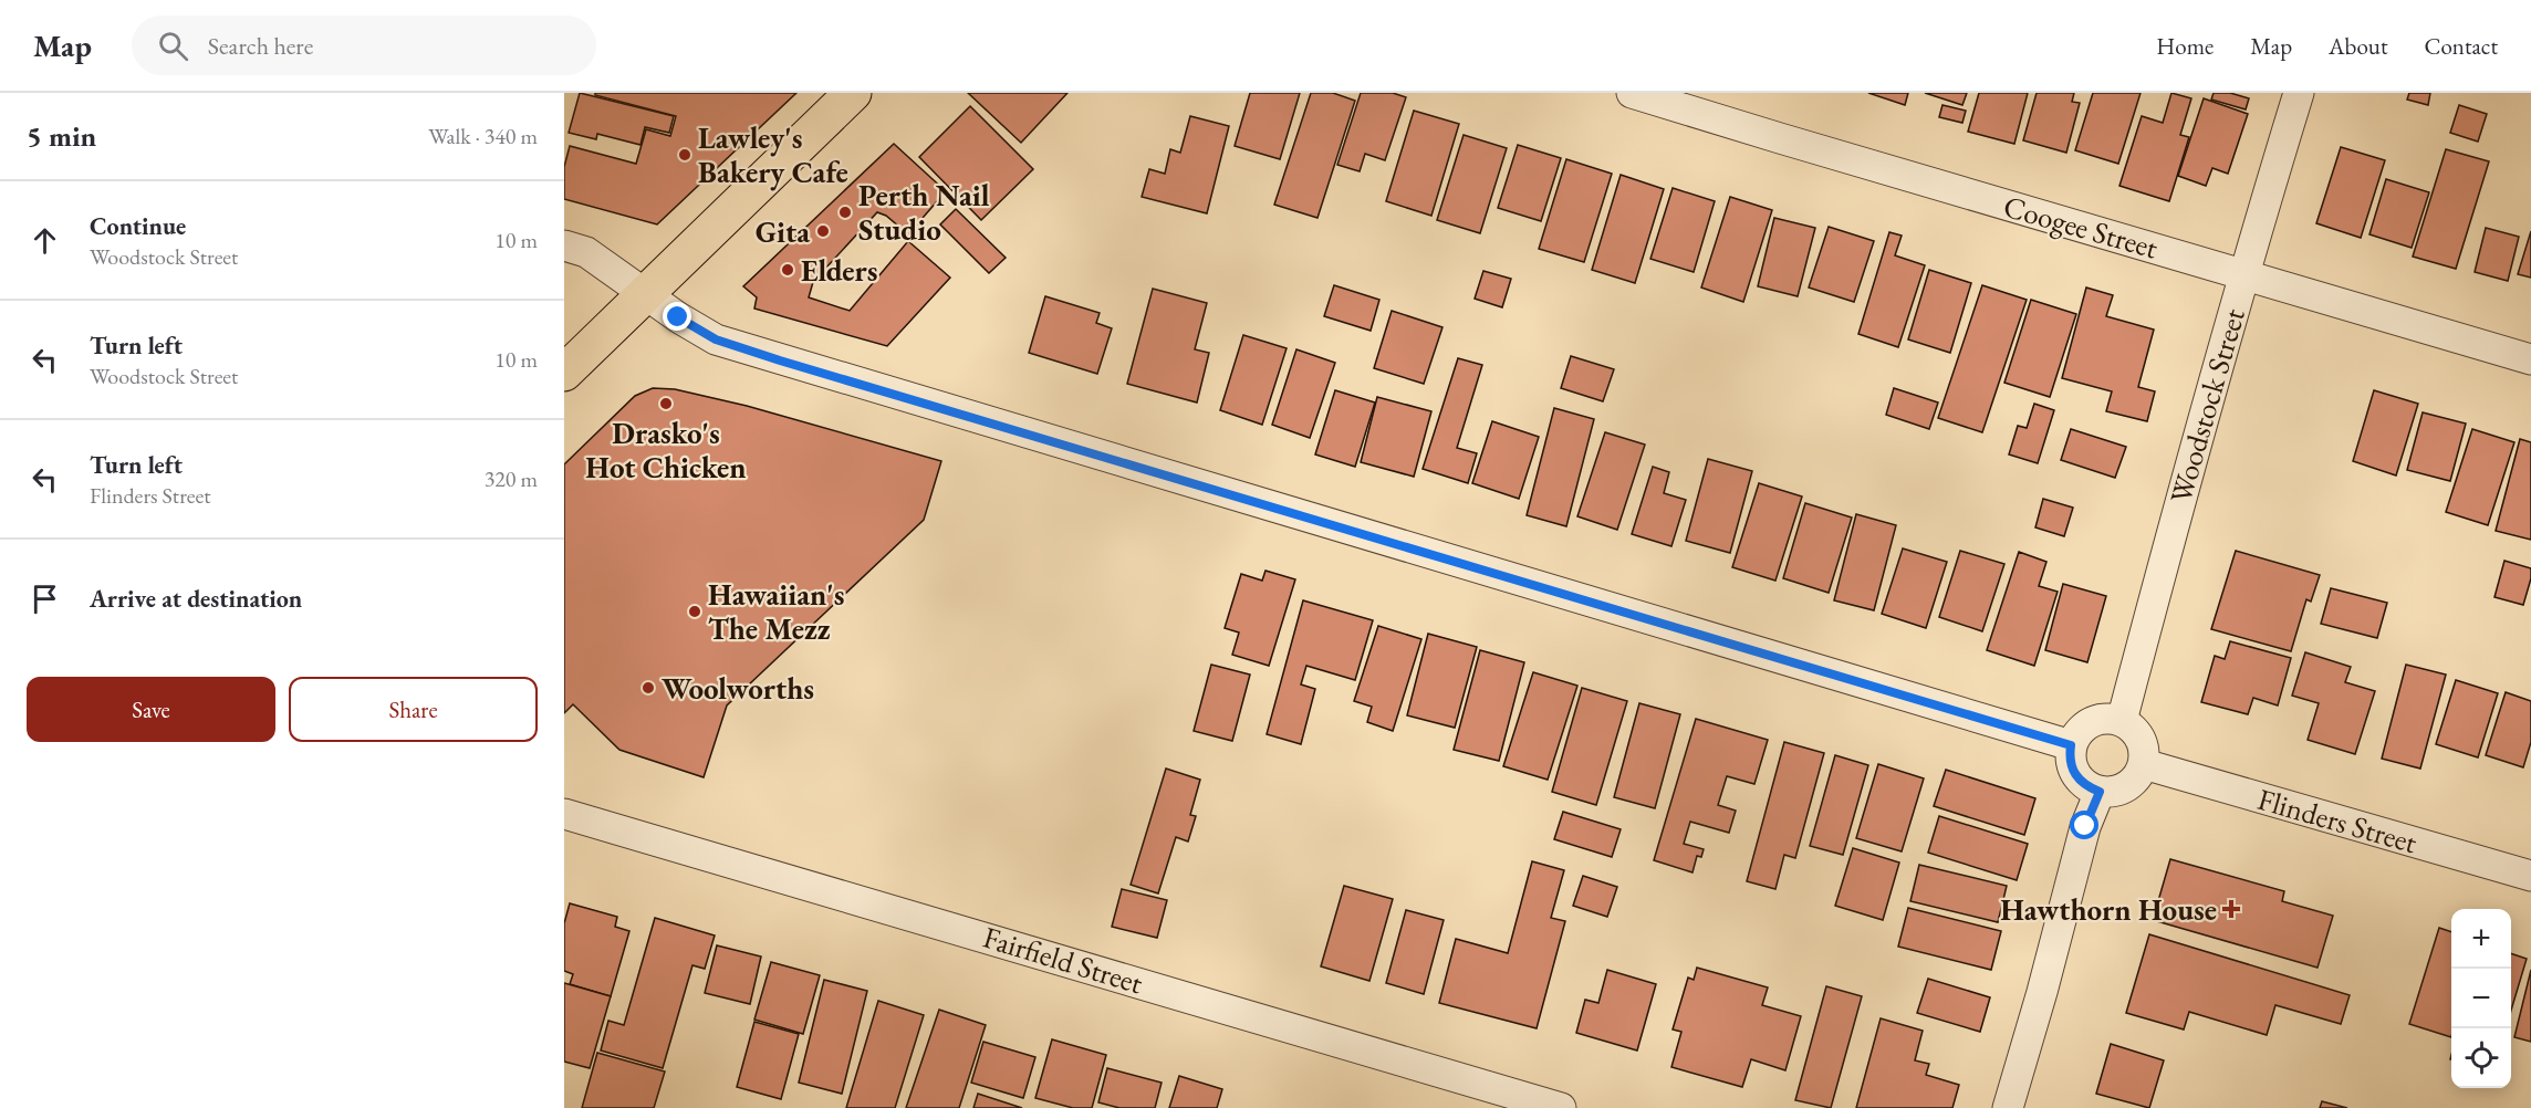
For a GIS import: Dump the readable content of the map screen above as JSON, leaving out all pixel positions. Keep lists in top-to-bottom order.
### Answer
{
  "streets": {
    "street": [
      "Coogee Street",
      "Woodstock Street",
      "Flinders Street",
      "Fairfield Street"
    ]
  },
  "crossings": [
    ["Coogee Street", "Woodstock Street"],
    ["Woodstock Street", "Flinders Street"]
  ],
  "places": {
    "other": [
      "Lawley's Bakery Cafe",
      "Perth Nail Studio",
      "Gita",
      "Elders",
      "Drasko's Hot Chicken",
      "Hawaiian's The Mezz",
      "Woolworths"
    ],
    "health": ["Hawthorn House"]
  },
  "page": {
    "header": "Map",
    "search": "Search here",
    "nav": [
      "Home",
      "Map",
      "About",
      "Contact"
    ],
    "heading": ["5 min", "Walk · 340 m"],
    "list": [
      ["Continue", "Woodstock Street", "10 m"],
      ["Turn left", "Woodstock Street", "10 m"],
      ["Turn left", "Flinders Street", "320 m"],
      "Arrive at destination"
    ],
    "buttons": ["Save", "Share"],
    "map_buttons": ["+", "−"]
  }
}
